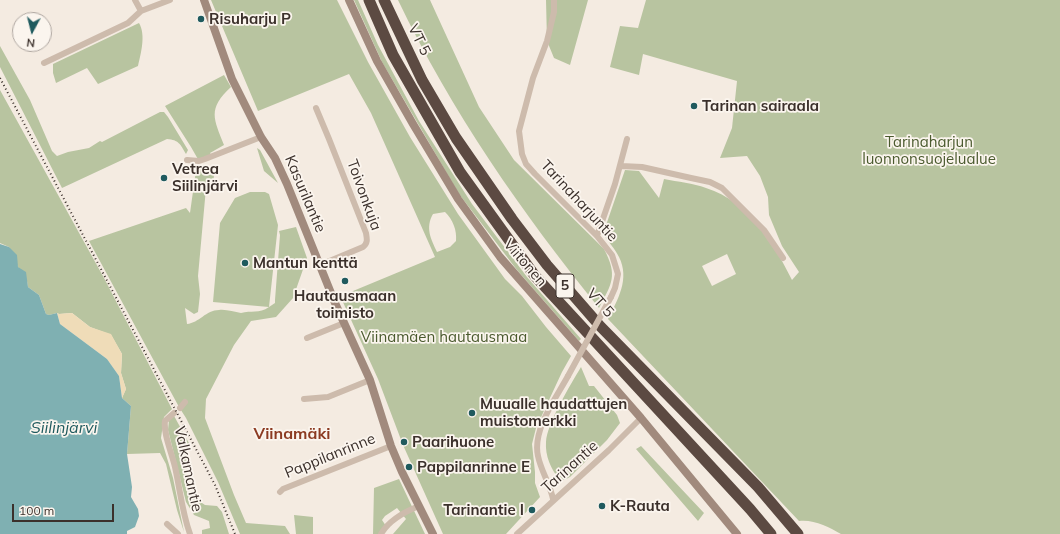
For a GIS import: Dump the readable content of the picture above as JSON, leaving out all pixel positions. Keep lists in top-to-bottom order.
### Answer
{
  "streets": {
    "highway": ["VT 5", "5"],
    "main road": ["Kasurilantie", "Viitonen"],
    "street": [
      "Toivonkuja",
      "Tarinaharjuntie",
      "Pappilanrinne",
      "Tarinantie",
      "Valkamantie"
    ]
  },
  "crossings": [
    ["Kasurilantie", "Toivonkuja"],
    ["Kasurilantie", "Pappilanrinne"],
    ["Tarinaharjuntie", "Tarinantie"],
    ["Viitonen", "Tarinantie"]
  ],
  "districts": ["Viinamäki"],
  "water": ["Siilinjärvi"],
  "parks": ["Tarinaharjun luonnonsuojelualue", "Viinamäen hautausmaa"],
  "places": [
    "Risuharju P",
    "Tarinan sairaala",
    "Vetrea Siilinjärvi",
    "Mantun kenttä",
    "Hautausmaan toimisto",
    "Muualle haudattujen muistomerkki",
    "Paarihuone",
    "Pappilanrinne E",
    "K-Rauta",
    "Tarinantie I"
  ],
  "scale_bar": "100 m",
  "north": "bottom"
}
